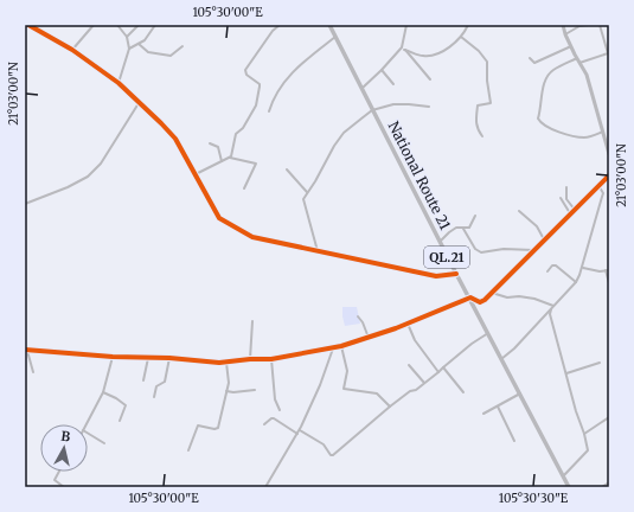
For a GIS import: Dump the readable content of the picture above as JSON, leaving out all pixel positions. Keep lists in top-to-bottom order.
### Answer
{
  "streets": {
    "highway": ["National Route 21", "QL.21"]
  },
  "north": "top",
  "coordinates": ["105°30'00\"E", "21°03'00\"N", "105°30'30\"E"]
}
